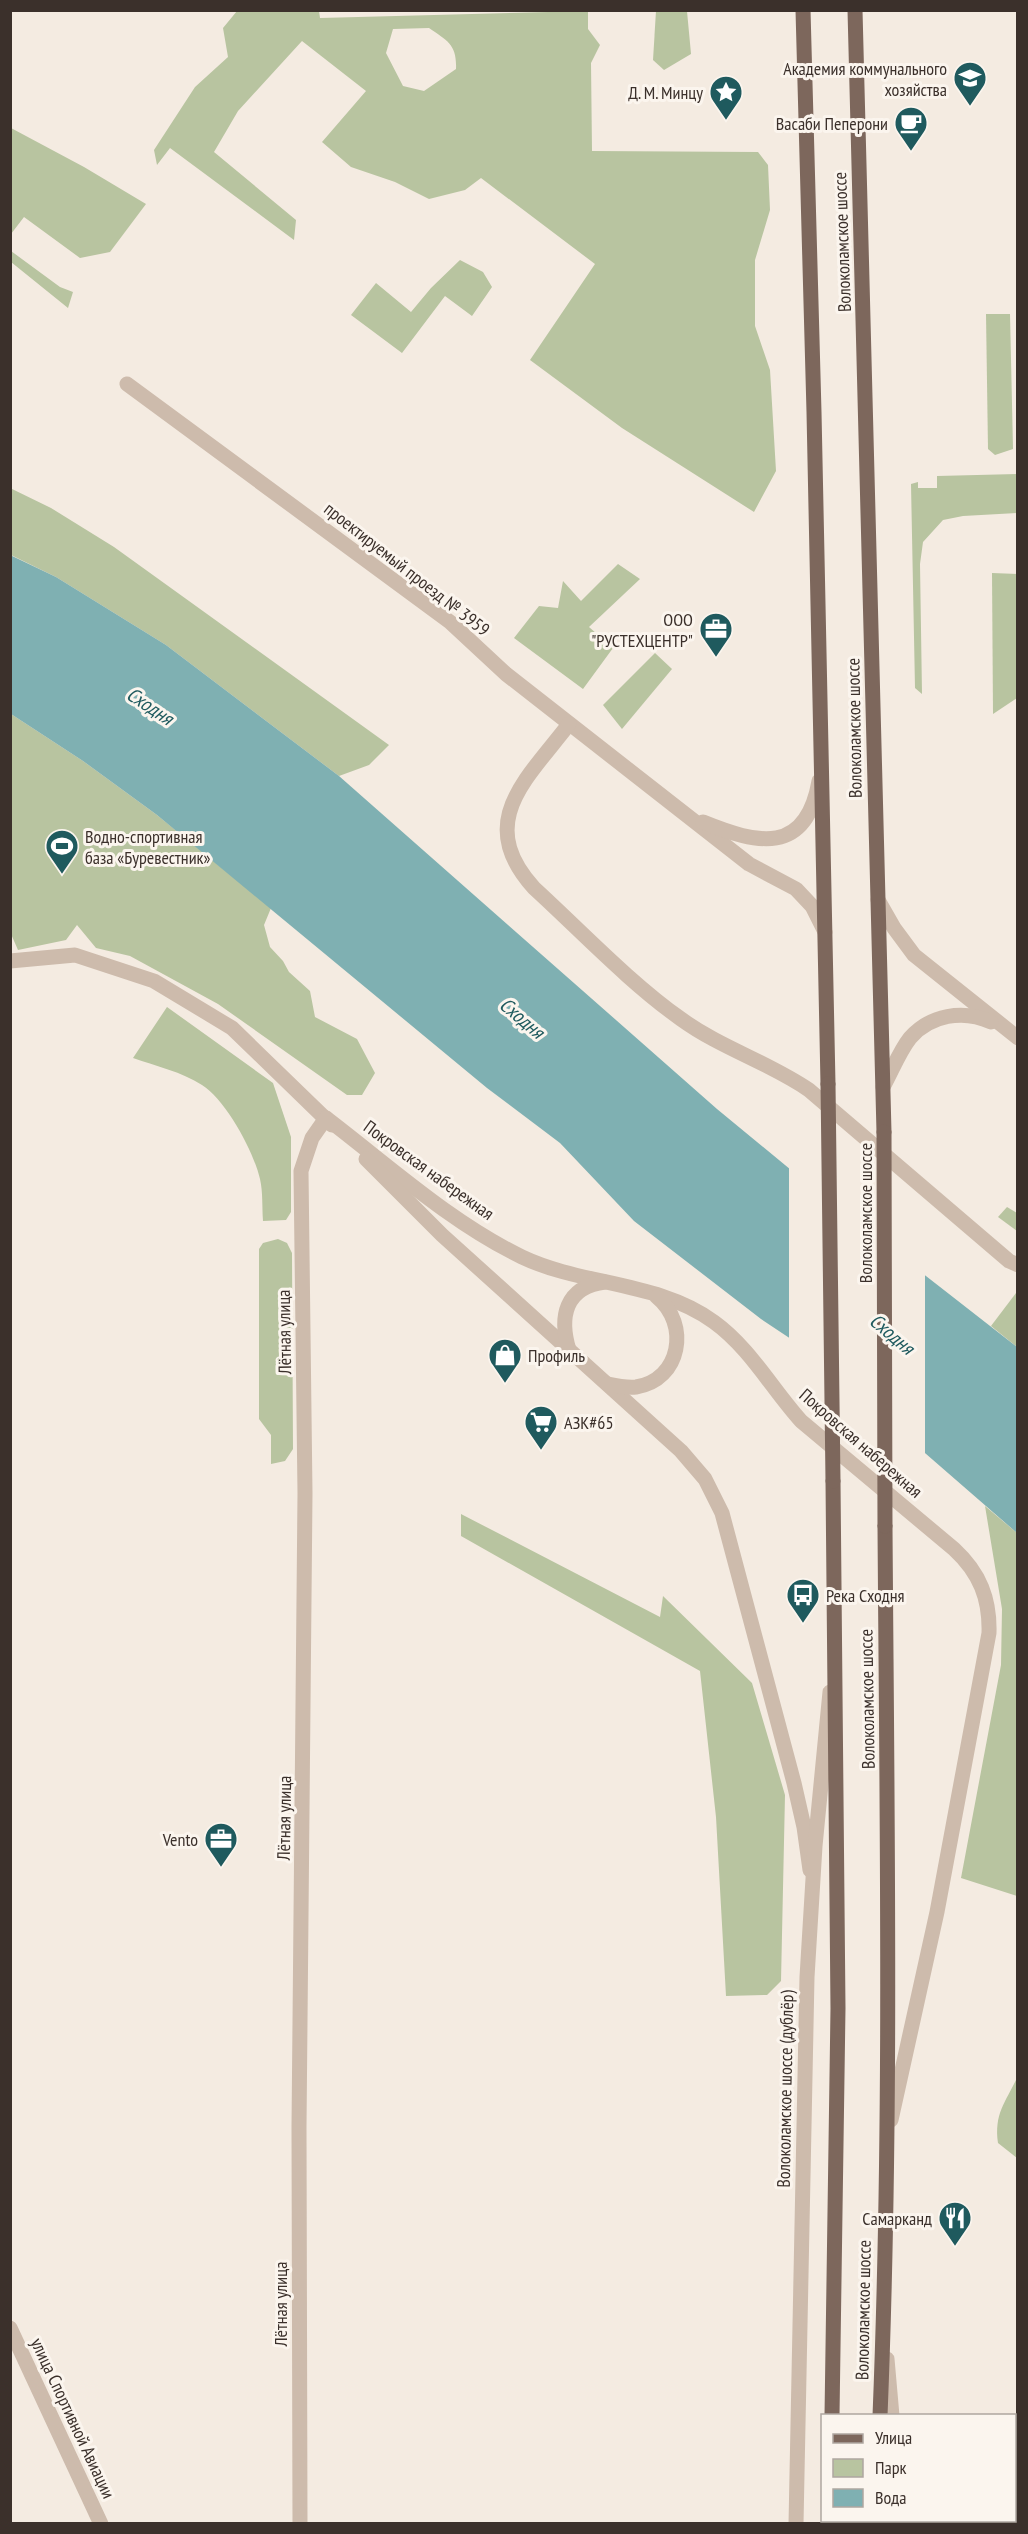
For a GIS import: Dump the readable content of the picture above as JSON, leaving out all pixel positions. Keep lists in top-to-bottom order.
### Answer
{
  "streets": {
    "main road": ["Волоколамское шоссе"],
    "street": [
      "проектируемый проезд № 3959",
      "Покровская набережная",
      "Лётная улица",
      "Волоколамское шоссе (дублёр)",
      "улица Спортивной Авиации"
    ]
  },
  "crossings": [
    ["Волоколамское шоссе", "проектируемый проезд № 3959"],
    ["Волоколамское шоссе", "Покровская набережная"],
    ["Волоколамское шоссе", "Волоколамское шоссе (дублёр)"],
    ["Покровская набережная", "Лётная улица"],
    ["Покровская набережная", "Волоколамское шоссе (дублёр)"]
  ],
  "water": ["Сходня"],
  "places": {
    "school or university": ["Академия коммунального хозяйства"],
    "place": ["Д. М. Минцу"],
    "cafe": ["Васаби Пеперони"],
    "office": ["ООО \"РУСТЕХЦЕНТР\"", "Vento"],
    "sports": ["Водно-спортивная база «Буревестник»"],
    "shop": ["Профиль"],
    "supermarket": ["АЗК#65"],
    "bus stop": ["Река Сходня"],
    "restaurant": ["Самарканд"]
  },
  "legend": ["Улица", "Парк", "Вода"]
}
